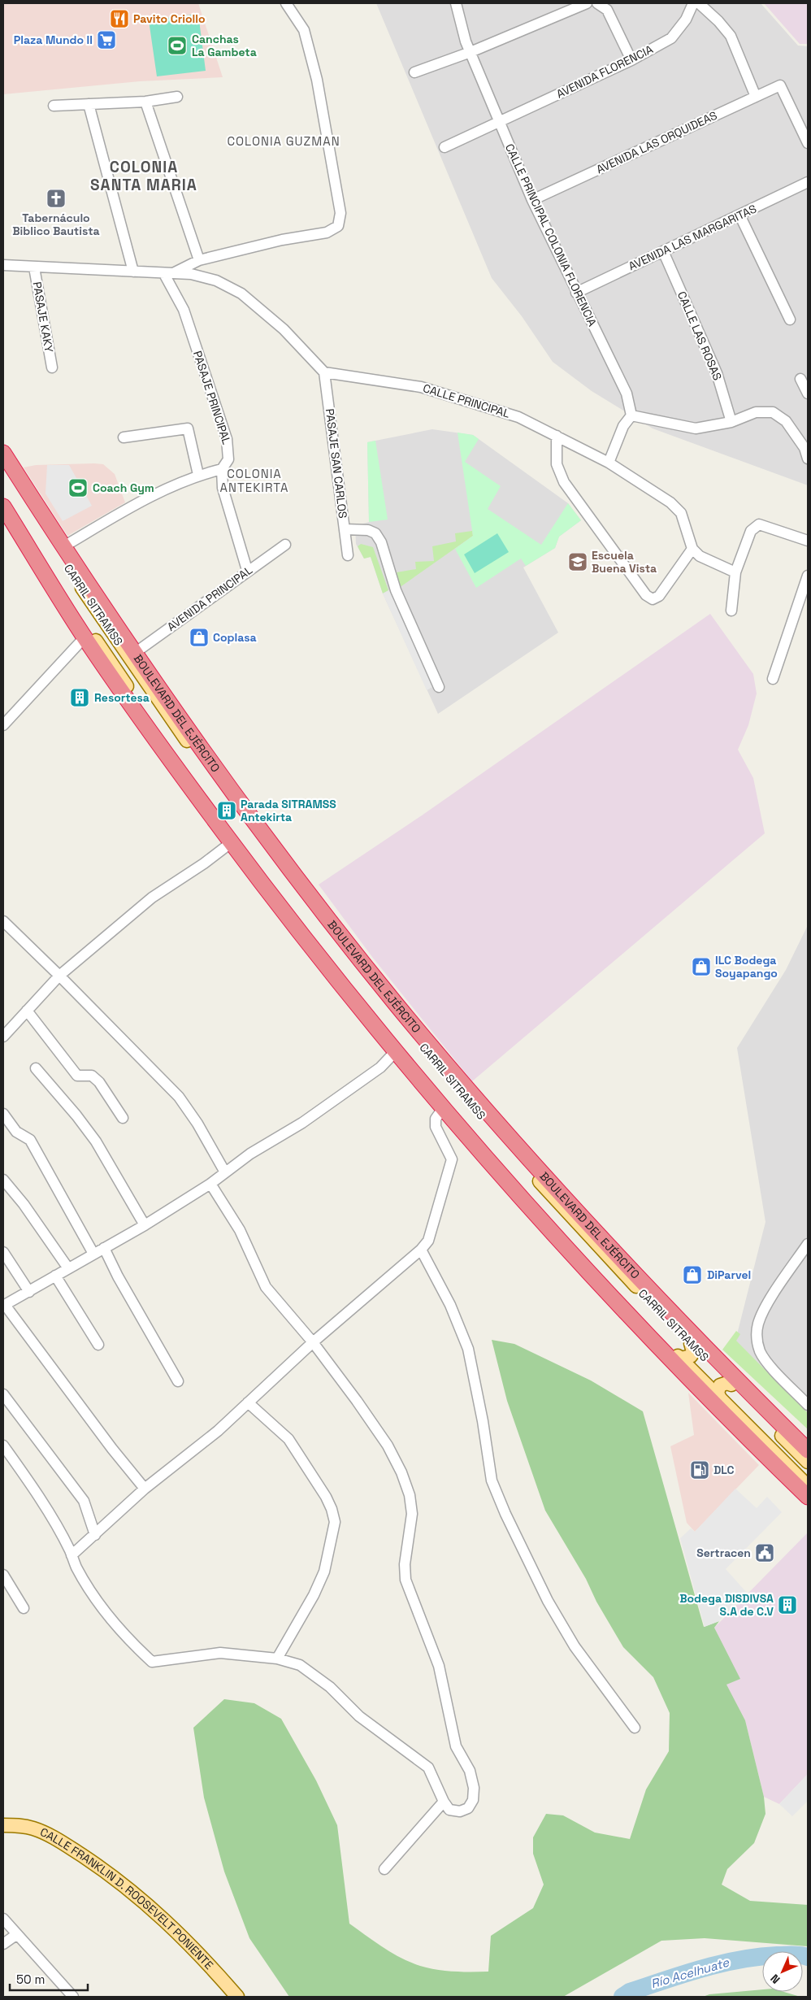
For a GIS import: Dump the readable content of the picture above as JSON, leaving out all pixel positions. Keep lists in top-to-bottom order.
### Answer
{
  "streets": {
    "highway": ["BOULEVARD DEL EJÉRCITO"],
    "main road": ["CARRIL SITRAMSS", "CALLE FRANKLIN D. ROOSEVELT PONIENTE"],
    "street": [
      "AVENIDA FLORENCIA",
      "AVENIDA LAS ORQUIDEAS",
      "CALLE PRINCIPAL COLONIA FLORENCIA",
      "AVENIDA LAS MARGARITAS",
      "PASAJE KAKY",
      "CALLE LAS ROSAS",
      "PASAJE PRINCIPAL",
      "CALLE PRINCIPAL",
      "PASAJE SAN CARLOS",
      "AVENIDA PRINCIPAL"
    ]
  },
  "crossings": [
    ["AVENIDA FLORENCIA", "CALLE PRINCIPAL COLONIA FLORENCIA"],
    ["AVENIDA LAS ORQUIDEAS", "CALLE PRINCIPAL COLONIA FLORENCIA"],
    ["CALLE PRINCIPAL COLONIA FLORENCIA", "AVENIDA LAS MARGARITAS"],
    ["AVENIDA LAS MARGARITAS", "CALLE LAS ROSAS"],
    ["CALLE PRINCIPAL", "PASAJE SAN CARLOS"],
    ["AVENIDA PRINCIPAL", "BOULEVARD DEL EJÉRCITO"]
  ],
  "districts": ["COLONIA GUZMAN", "COLONIA SANTA MARIA", "COLONIA ANTEKIRTA"],
  "water": ["Río Acelhuate"],
  "places": {
    "restaurant": ["Pavito Criollo"],
    "supermarket": ["Plaza Mundo II"],
    "sports": ["Canchas La Gambeta", "Coach Gym"],
    "church": ["Tabernáculo Biblico Bautista"],
    "school or university": ["Escuela Buena Vista"],
    "shop": ["Coplasa", "ILC Bodega Soyapango", "DiParvel"],
    "building": ["Resortesa", "Parada SITRAMSS Antekirta", "Bodega DISDIVSA S.A de C.V"],
    "fuel station": ["DLC"],
    "public building": ["Sertracen"]
  },
  "scale_bar": "50 m",
  "north": "bottom left"
}
